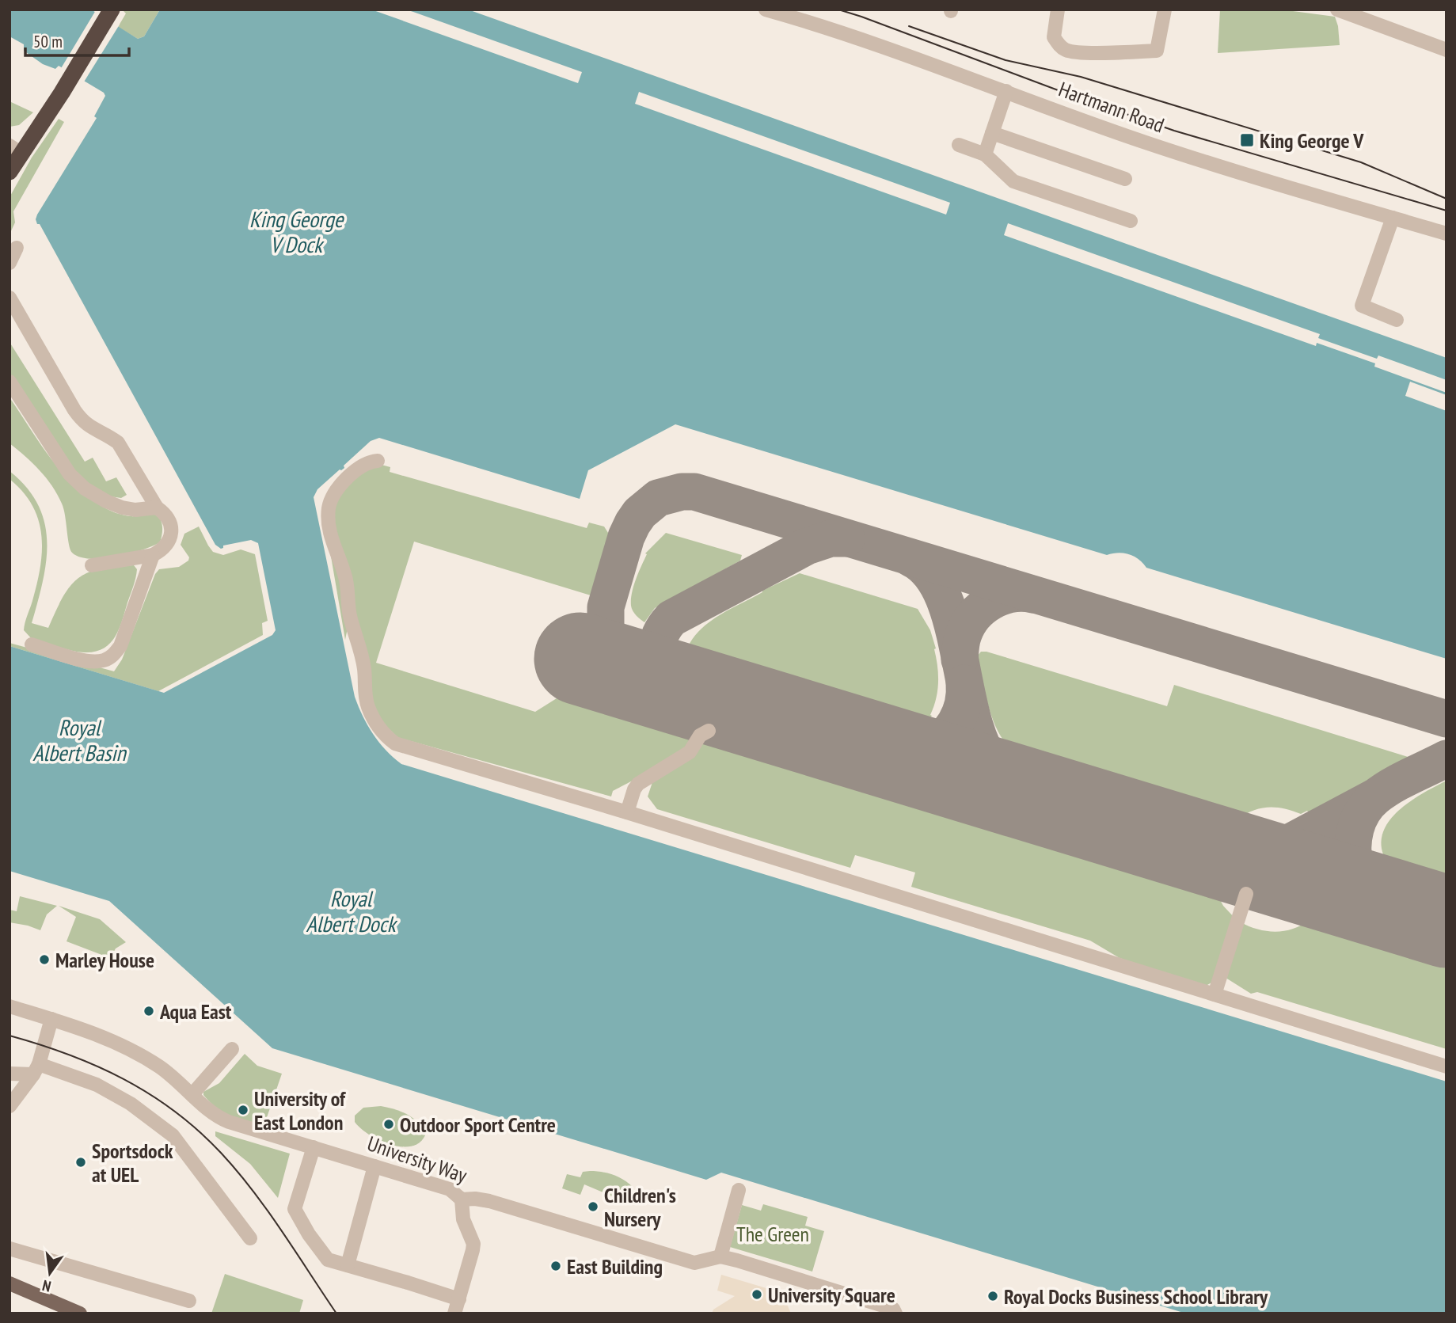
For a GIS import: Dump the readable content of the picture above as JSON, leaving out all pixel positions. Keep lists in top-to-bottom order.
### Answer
{
  "streets": {
    "street": ["Hartmann Road", "University Way"]
  },
  "water": ["King George V Dock", "Royal Albert Basin", "Royal Albert Dock"],
  "parks": ["The Green"],
  "places": {
    "transit": ["King George V"],
    "other": [
      "Marley House",
      "Aqua East",
      "University of East London",
      "Outdoor Sport Centre",
      "Sportsdock at UEL",
      "Children's Nursery",
      "East Building",
      "University Square",
      "Royal Docks Business School Library"
    ]
  },
  "scale_bar": "50 m",
  "north": "bottom"
}
